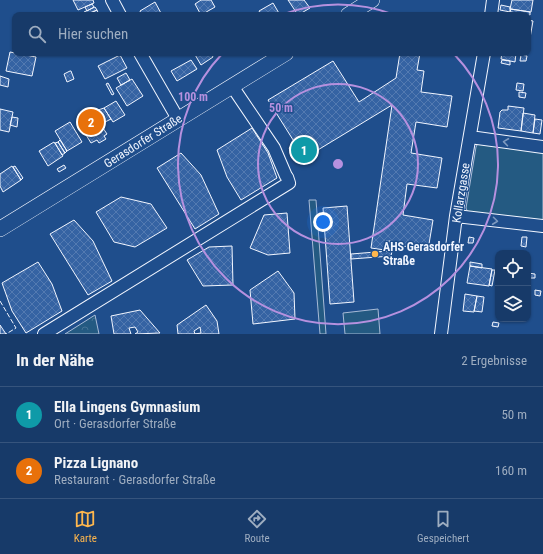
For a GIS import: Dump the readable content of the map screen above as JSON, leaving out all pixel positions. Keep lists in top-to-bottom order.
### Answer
{
  "streets": {
    "main road": ["Gerasdorfer Straße"],
    "street": ["Kollarzgasse"]
  },
  "places": ["AHS Gerasdorfer Straße"],
  "page": {
    "search": "Hier suchen",
    "pins": ["2", "1"],
    "heading": ["In der Nähe", "2 Ergebnisse"],
    "list": [
      {
        "mark": "1",
        "name": "Ella Lingens Gymnasium",
        "note": "Ort · Gerasdorfer Straße",
        "value": "50 m"
      },
      {
        "mark": "2",
        "name": "Pizza Lignano",
        "note": "Restaurant · Gerasdorfer Straße",
        "value": "160 m"
      }
    ],
    "nav": ["Karte", "Route", "Gespeichert"]
  },
  "rings": ["100 m", "50 m"]
}
